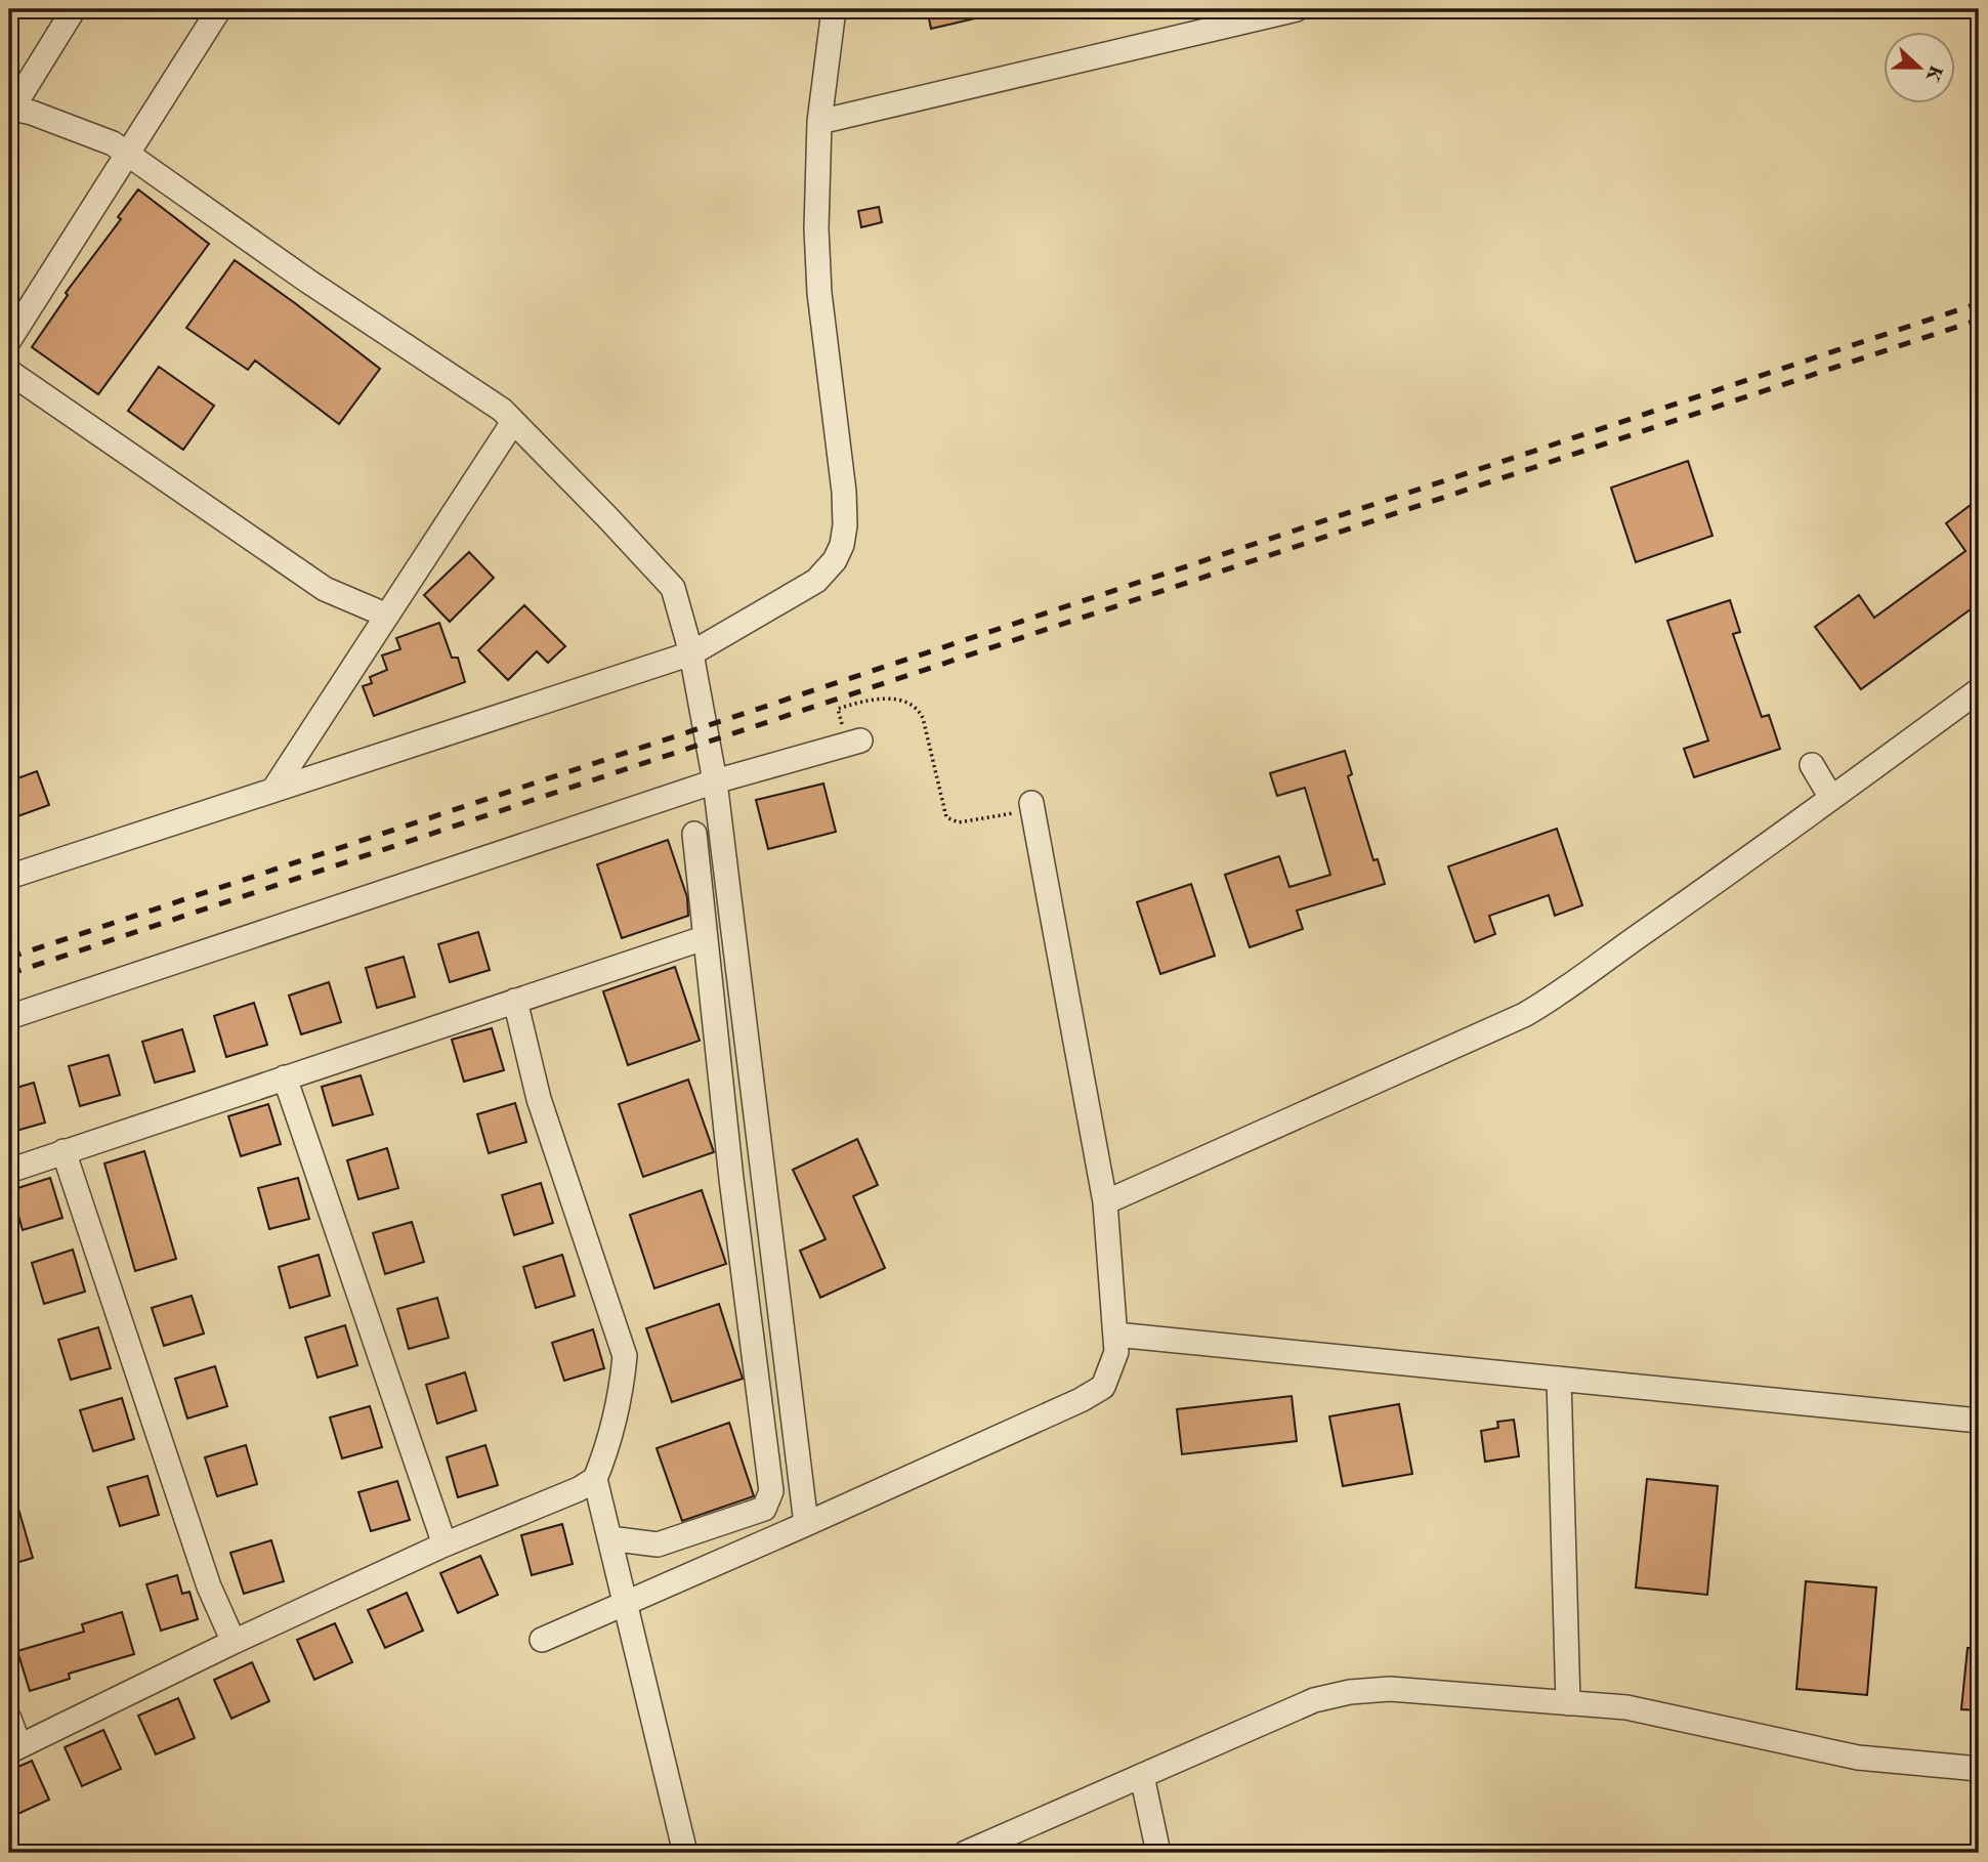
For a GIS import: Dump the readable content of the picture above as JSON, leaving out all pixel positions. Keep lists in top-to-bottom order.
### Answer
{
  "north": "right"
}
